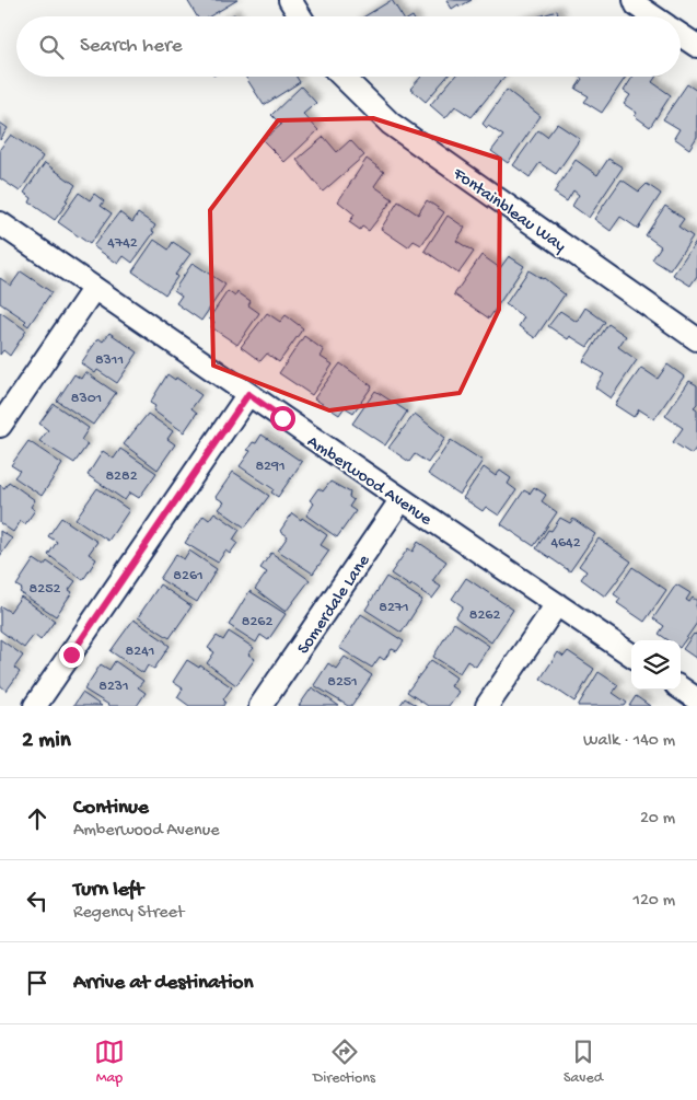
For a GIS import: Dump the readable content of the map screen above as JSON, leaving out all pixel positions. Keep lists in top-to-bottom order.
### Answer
{
  "streets": {
    "street": ["Fontainbleau Way", "Amberwood Avenue", "Somerdale Lane"]
  },
  "crossings": [
    ["Amberwood Avenue", "Somerdale Lane"]
  ],
  "house_numbers": [
    "4742",
    "8311",
    "8301",
    "8291",
    "8282",
    "4642",
    "8261",
    "8252",
    "8271",
    "8262",
    "8262",
    "8241",
    "8251",
    "8231"
  ],
  "page": {
    "search": "Search here",
    "heading": ["2 min", "Walk · 140 m"],
    "list": [
      ["Continue", "Amberwood Avenue", "20 m"],
      ["Turn left", "Regency Street", "120 m"],
      "Arrive at destination"
    ],
    "nav": ["Map", "Directions", "Saved"]
  }
}
